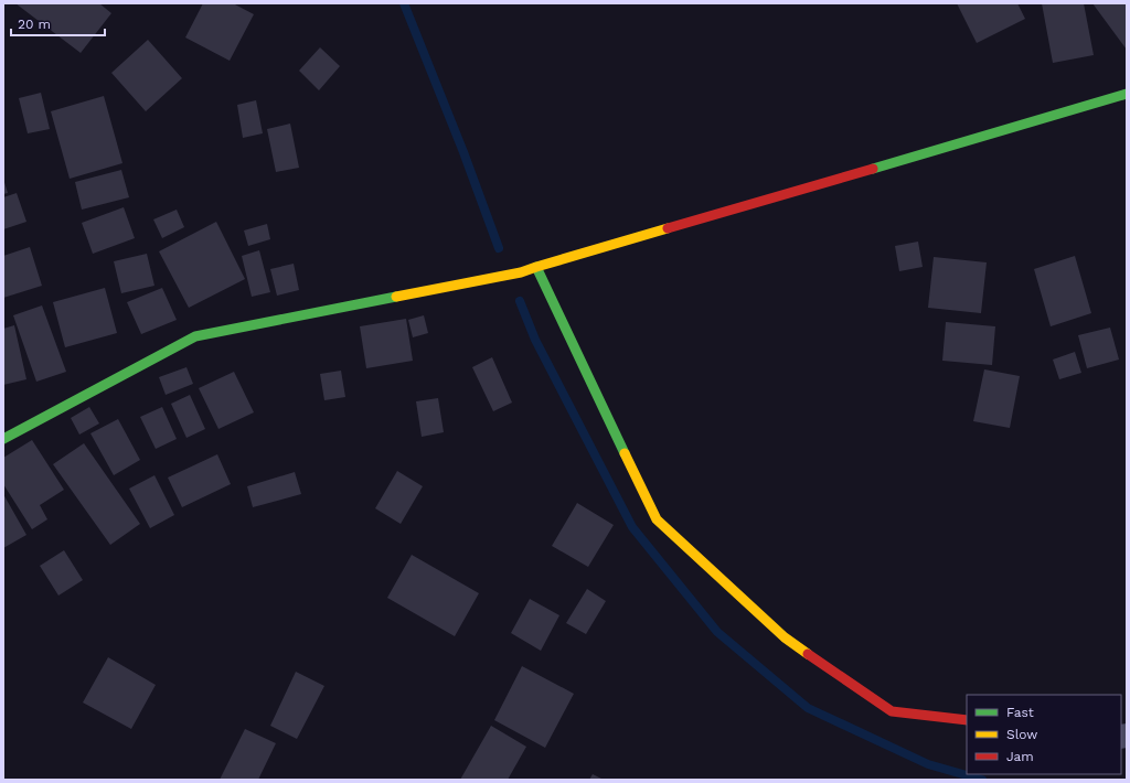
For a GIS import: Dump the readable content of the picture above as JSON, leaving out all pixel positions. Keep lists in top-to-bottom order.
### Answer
{
  "legend": ["Fast", "Slow", "Jam"],
  "scale_bar": "20 m"
}
